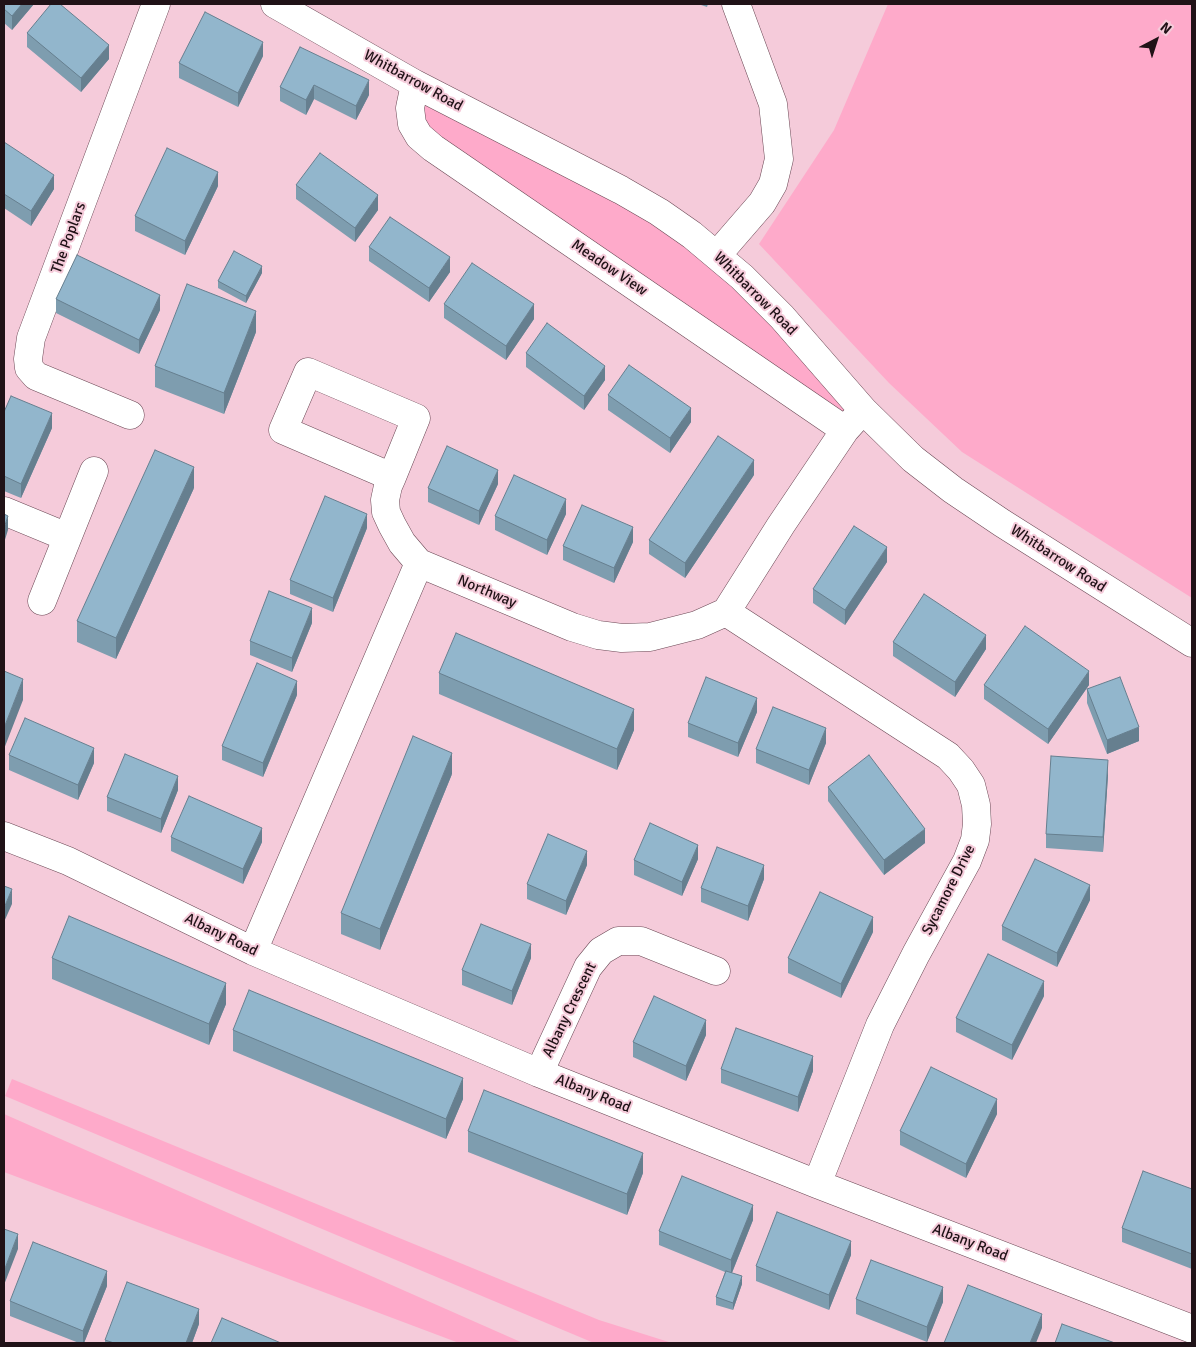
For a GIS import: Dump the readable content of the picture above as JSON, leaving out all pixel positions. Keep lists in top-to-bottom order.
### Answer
{
  "streets": {
    "street": [
      "Whitbarrow Road",
      "The Poplars",
      "Meadow View",
      "Northway",
      "Sycamore Drive",
      "Albany Road",
      "Albany Crescent"
    ]
  },
  "crossings": [
    ["Whitbarrow Road", "Meadow View"],
    ["Northway", "Sycamore Drive"],
    ["Sycamore Drive", "Albany Road"],
    ["Albany Road", "Albany Crescent"]
  ],
  "north": "top right"
}
